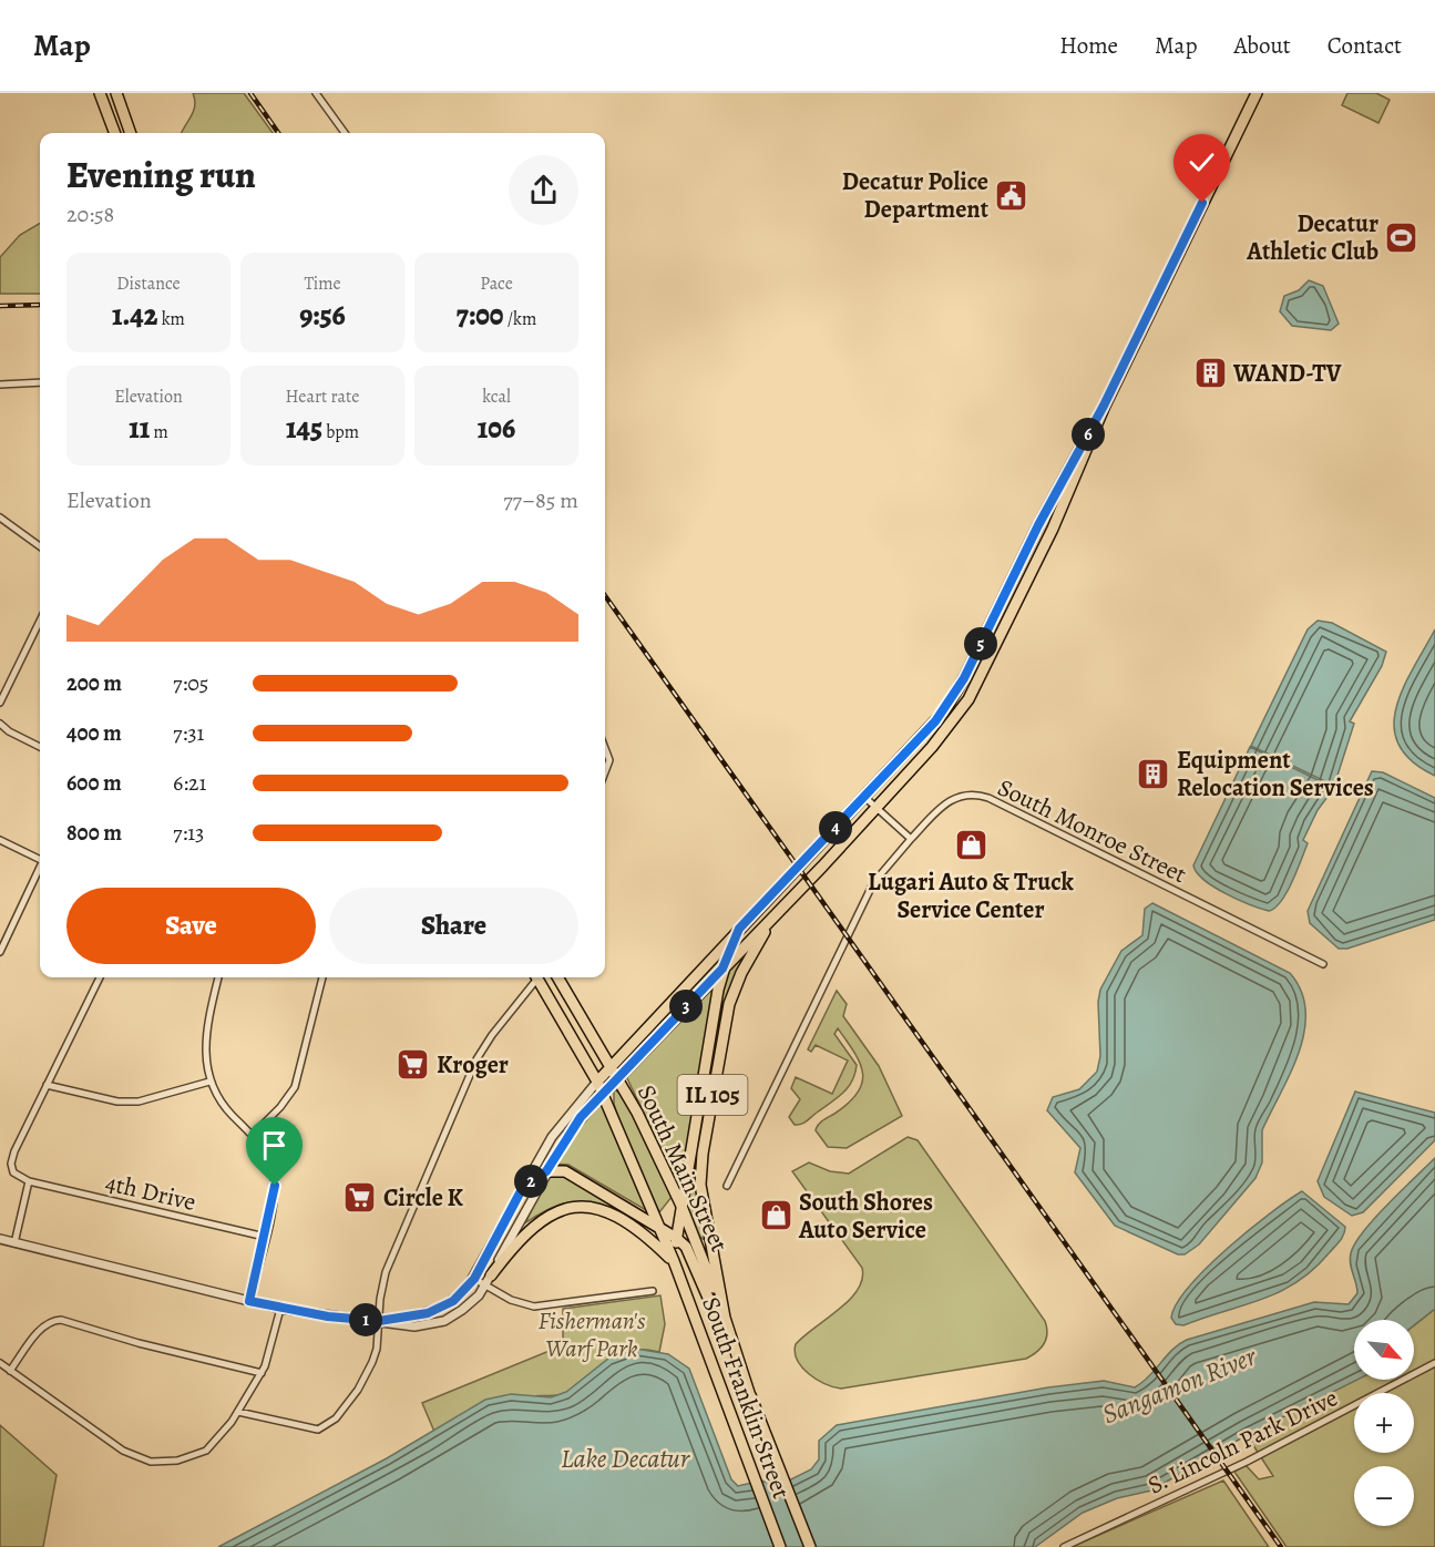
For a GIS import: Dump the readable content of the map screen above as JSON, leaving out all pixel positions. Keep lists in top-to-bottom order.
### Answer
{
  "streets": {
    "main road": ["IL 105", "South Main Street", "South Franklin Street"],
    "street": ["South Monroe Street", "4th Drive", "S. Lincoln Park Drive"]
  },
  "crossings": [
    ["IL 105", "South Main Street"],
    ["IL 105", "South Franklin Street"],
    ["South Main Street", "South Franklin Street"]
  ],
  "water": ["Sangamon River", "Lake Decatur"],
  "parks": ["Fisherman's Warf Park"],
  "places": {
    "public building": ["Decatur Police Department"],
    "sports": ["Decatur Athletic Club"],
    "building": ["WAND-TV", "Equipment Relocation Services"],
    "shop": ["Lugari Auto & Truck Service Center", "South Shores Auto Service"],
    "supermarket": ["Kroger", "Circle K"]
  },
  "north": "bottom right",
  "page": {
    "header": "Map",
    "nav": [
      "Home",
      "Map",
      "About",
      "Contact"
    ],
    "heading": ["Evening run", "20:58"],
    "stats": [
      ["Distance", "1.42 km"],
      ["Time", "9:56"],
      ["Pace", "7:00 /km"],
      ["Elevation", "11 m"],
      ["Heart rate", "145 bpm"],
      ["kcal", "106"]
    ],
    "pins": [
      "6",
      "5",
      "4",
      "3",
      "2",
      "1"
    ],
    "chart": ["Elevation", "77–85 m"],
    "list": [
      {
        "name": "200 m",
        "note": "7:05"
      },
      {
        "name": "400 m",
        "note": "7:31"
      },
      {
        "name": "600 m",
        "note": "6:21"
      },
      {
        "name": "800 m",
        "note": "7:13"
      }
    ],
    "buttons": ["Save", "Share"],
    "map_buttons": ["+", "−"]
  }
}
